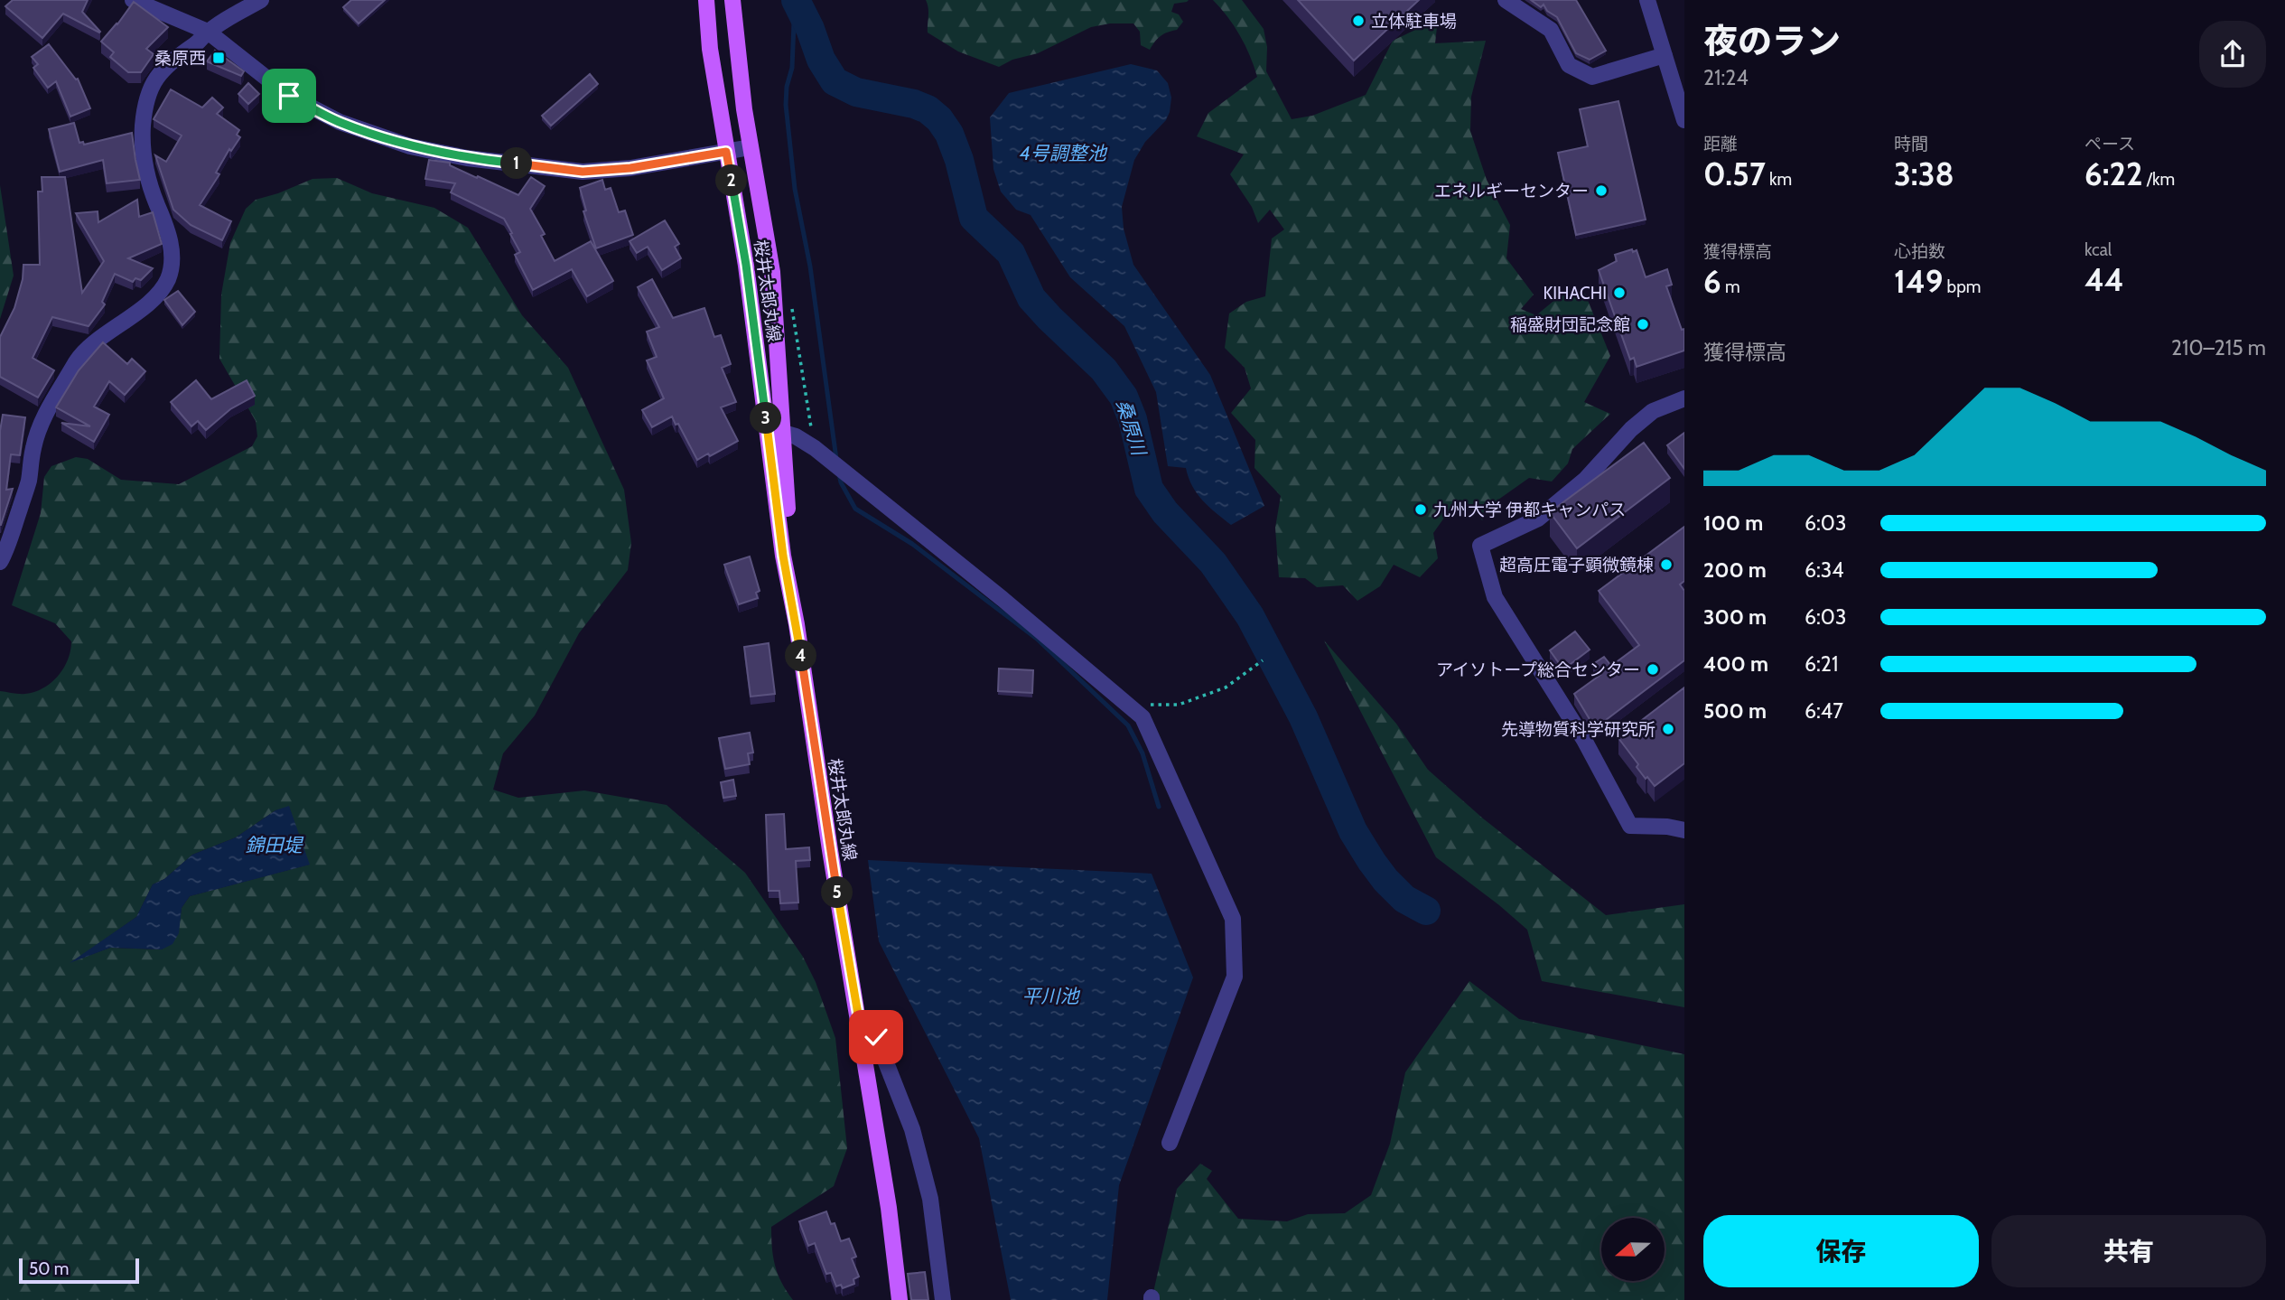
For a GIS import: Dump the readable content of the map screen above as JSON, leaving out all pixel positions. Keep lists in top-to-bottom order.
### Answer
{
  "streets": {
    "main road": ["桜井太郎丸線"]
  },
  "water": [
    "4号調整池",
    "桑原川",
    "錦田堤",
    "平川池"
  ],
  "places": {
    "other": [
      "立体駐車場",
      "エネルギーセンター",
      "KIHACHI",
      "稲盛財団記念館",
      "九州大学 伊都キャンパス",
      "超高圧電子顕微鏡棟",
      "アイソトープ総合センター",
      "先導物質科学研究所"
    ],
    "transit": ["桑原西"]
  },
  "scale_bar": "50 m",
  "north": "left",
  "page": {
    "heading": ["夜のラン", "21:24"],
    "stats": [
      ["距離", "0.57 km"],
      ["時間", "3:38"],
      ["ペース", "6:22 /km"],
      ["獲得標高", "6 m"],
      ["心拍数", "149 bpm"],
      ["kcal", "44"]
    ],
    "pins": [
      "1",
      "2",
      "3",
      "4",
      "5"
    ],
    "chart": ["獲得標高", "210–215 m"],
    "list": [
      {
        "name": "100 m",
        "note": "6:03"
      },
      {
        "name": "200 m",
        "note": "6:34"
      },
      {
        "name": "300 m",
        "note": "6:03"
      },
      {
        "name": "400 m",
        "note": "6:21"
      },
      {
        "name": "500 m",
        "note": "6:47"
      }
    ],
    "buttons": ["保存", "共有"],
    "scale": "50 m"
  }
}
